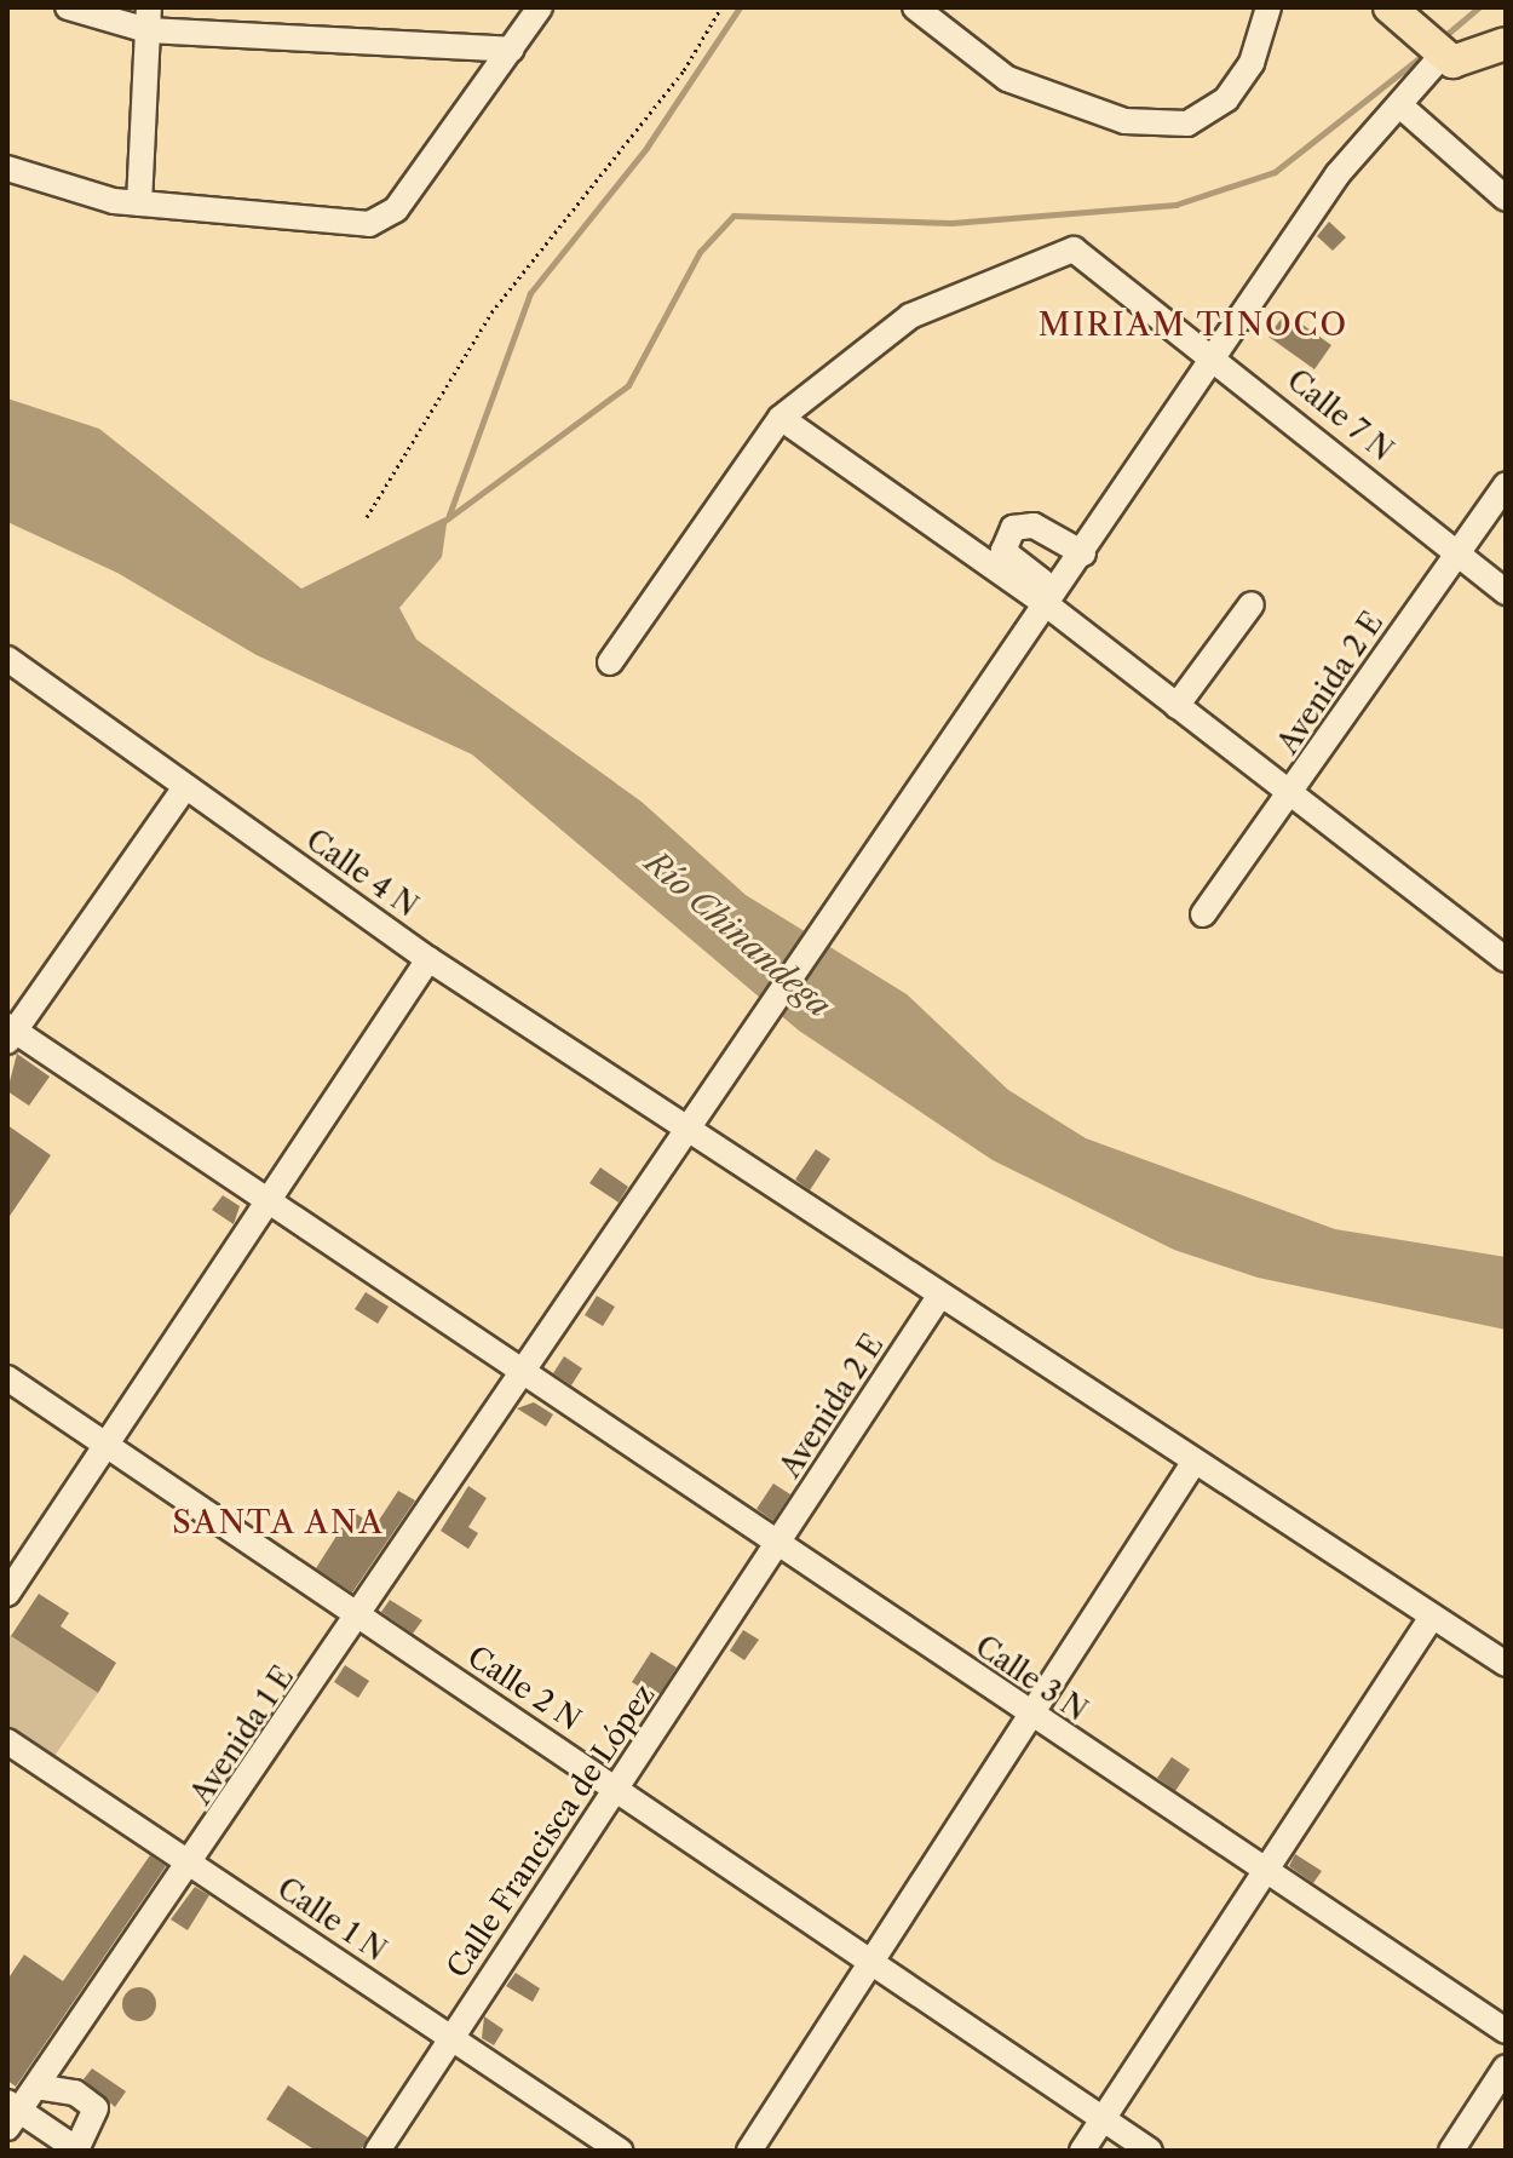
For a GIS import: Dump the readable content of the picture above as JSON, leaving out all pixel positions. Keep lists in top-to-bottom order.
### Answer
{
  "streets": {
    "street": [
      "Calle 7 N",
      "Avenida 2 E",
      "Calle 4 N",
      "Calle 3 N",
      "Calle 2 N",
      "Avenida 1 E",
      "Calle Francisca de López",
      "Calle 1 N"
    ]
  },
  "crossings": [
    ["Calle 7 N", "Avenida 2 E"],
    ["Calle 7 N", "Avenida 1 E"],
    ["Avenida 2 E", "Calle 4 N"],
    ["Avenida 2 E", "Calle 3 N"],
    ["Avenida 2 E", "Calle Francisca de López"],
    ["Calle 4 N", "Avenida 1 E"],
    ["Calle 3 N", "Avenida 1 E"],
    ["Calle 3 N", "Calle Francisca de López"],
    ["Calle 2 N", "Avenida 1 E"],
    ["Calle 2 N", "Calle Francisca de López"],
    ["Avenida 1 E", "Calle 1 N"],
    ["Calle Francisca de López", "Calle 1 N"]
  ],
  "districts": ["MIRIAM TINOCO", "SANTA ANA"],
  "water": ["Río Chinandega"]
}
